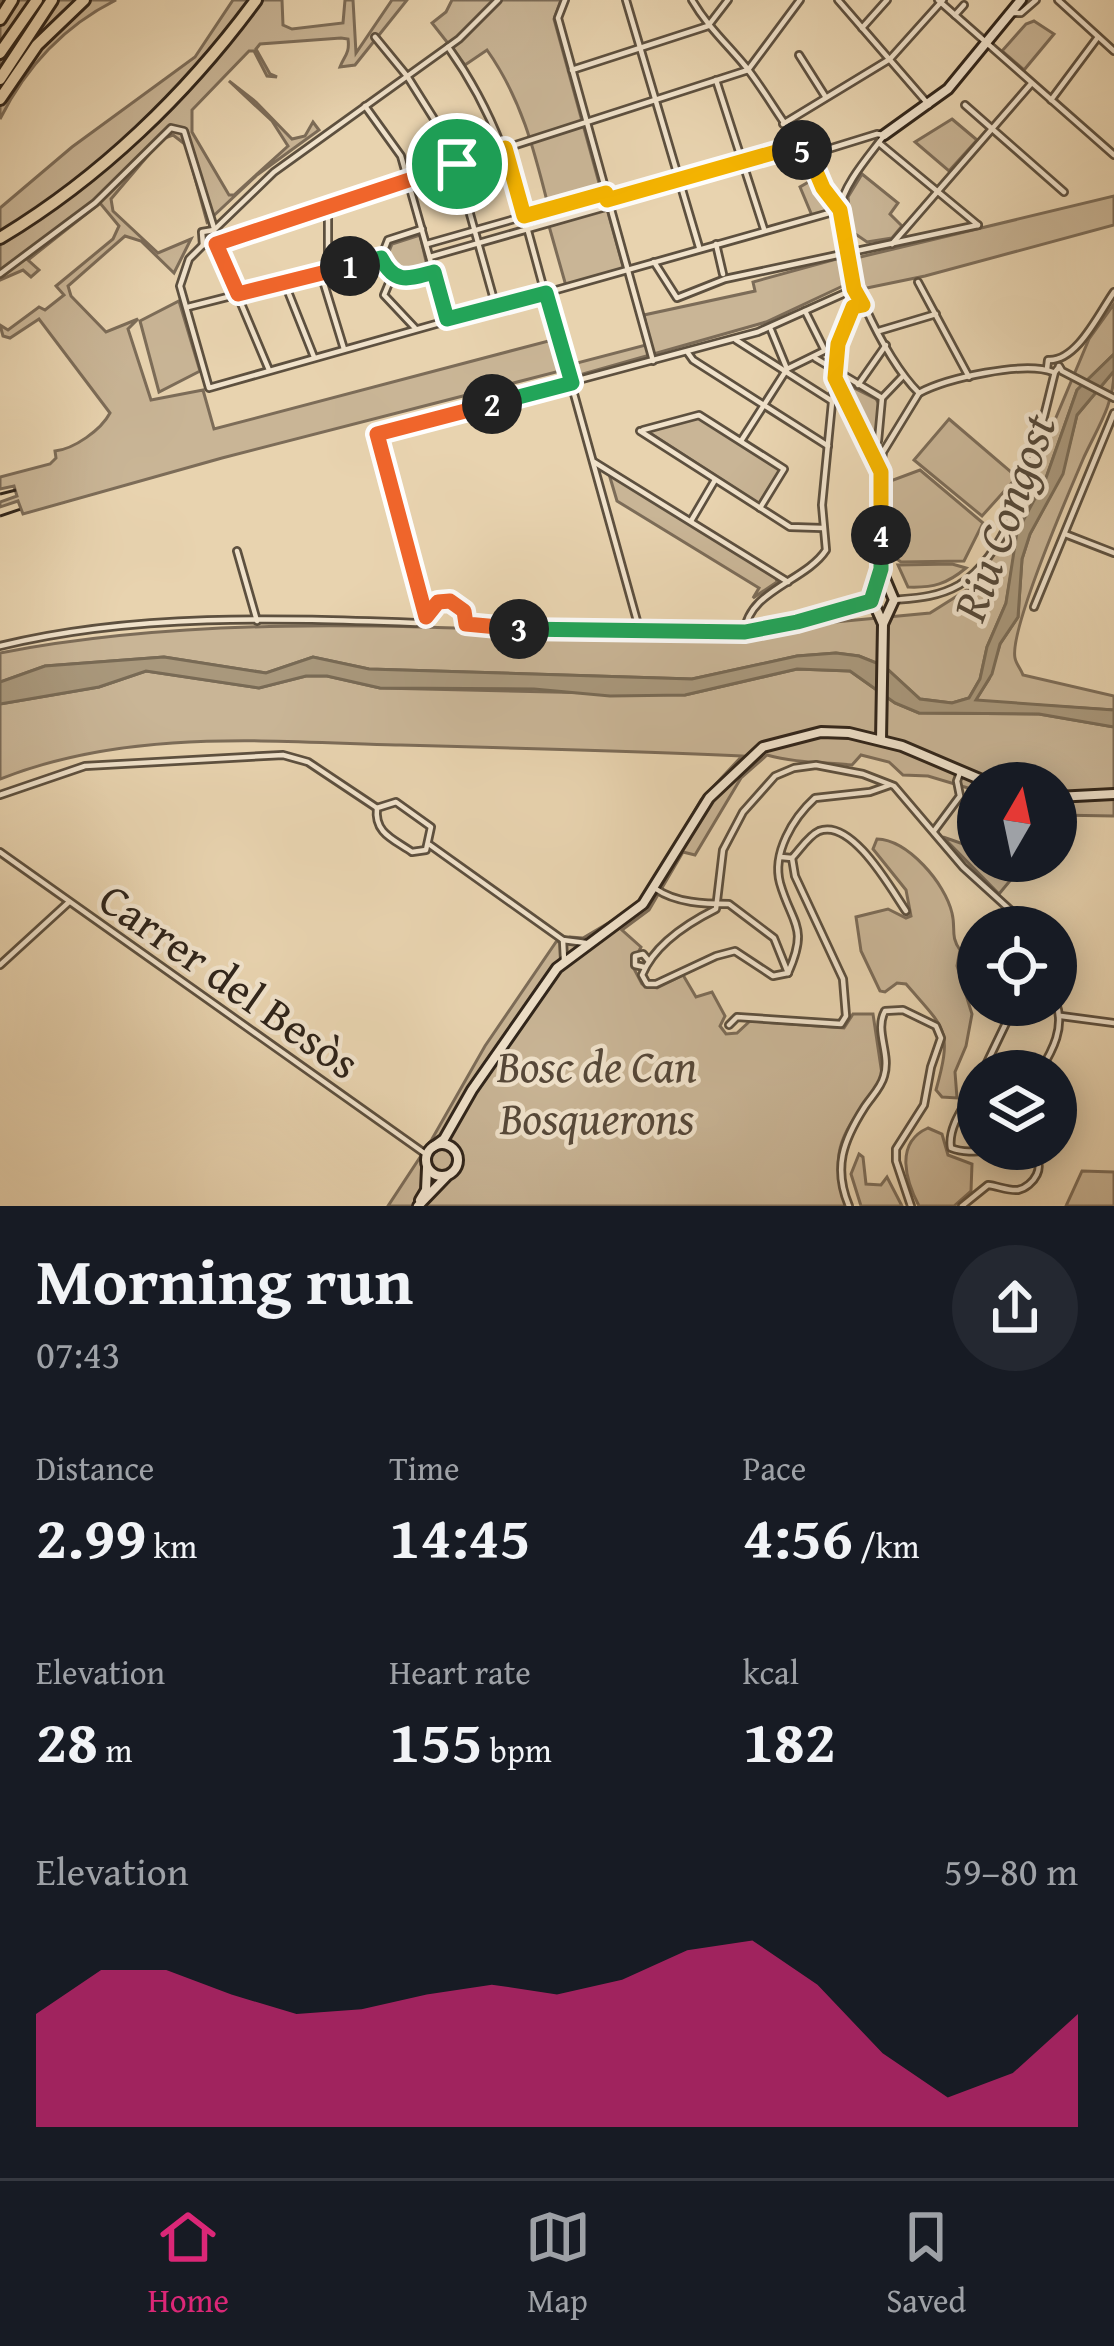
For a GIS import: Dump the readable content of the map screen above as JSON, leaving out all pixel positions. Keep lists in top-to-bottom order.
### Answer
{
  "streets": {
    "street": ["Carrer del Besòs"]
  },
  "water": ["Riu Congost"],
  "parks": ["Bosc de Can Bosquerons"],
  "north": "top",
  "page": {
    "pins": [
      "5",
      "1",
      "2",
      "4",
      "3"
    ],
    "heading": ["Morning run", "07:43"],
    "stats": [
      ["Distance", "2.99 km"],
      ["Time", "14:45"],
      ["Pace", "4:56 /km"],
      ["Elevation", "28 m"],
      ["Heart rate", "155 bpm"],
      ["kcal", "182"]
    ],
    "chart": ["Elevation", "59–80 m"],
    "tabs": ["Home", "Map", "Saved"]
  }
}
